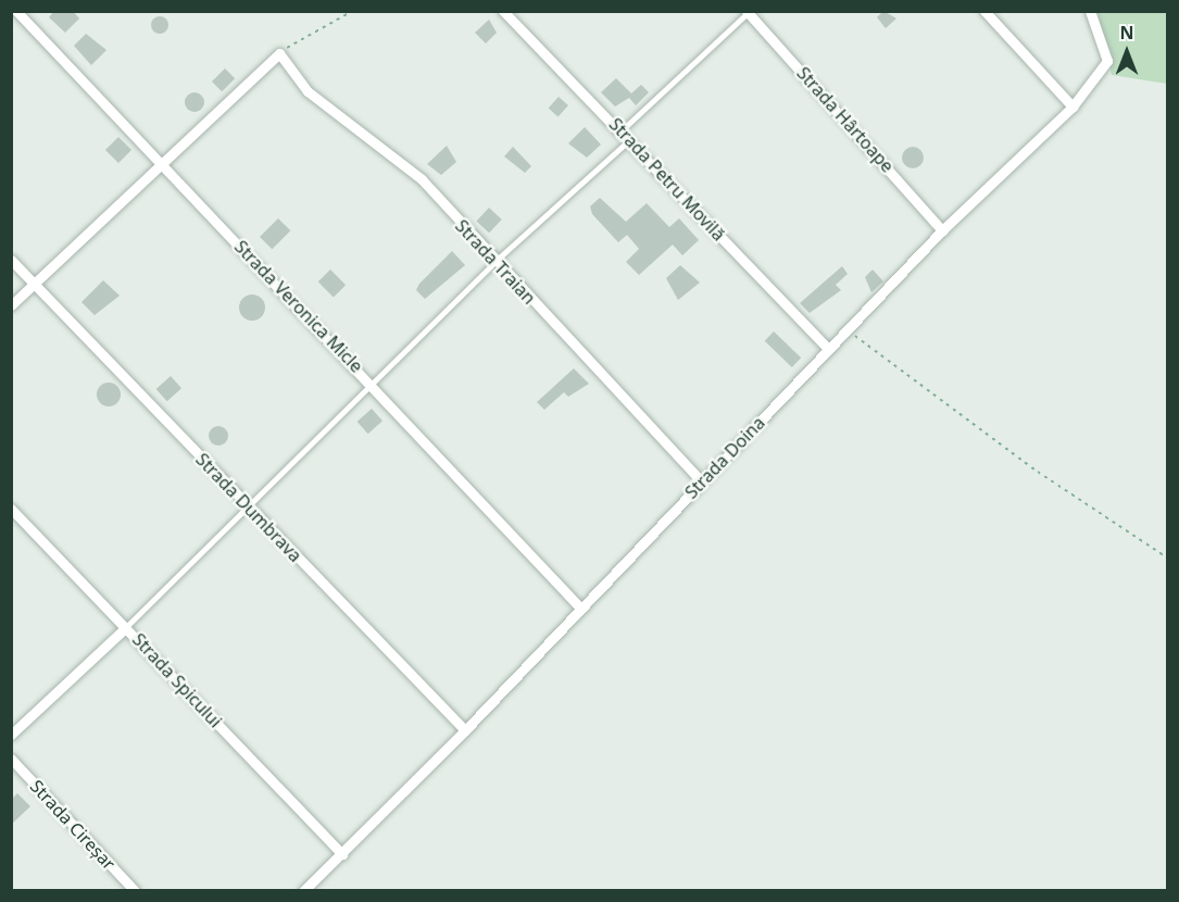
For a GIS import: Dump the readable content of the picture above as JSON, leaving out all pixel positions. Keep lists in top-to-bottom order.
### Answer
{
  "streets": {
    "street": [
      "Strada Hârtoape",
      "Strada Petru Movilă",
      "Strada Traian",
      "Strada Veronica Micle",
      "Strada Doina",
      "Strada Dumbrava",
      "Strada Spicului",
      "Strada Cireșar"
    ]
  },
  "crossings": [
    ["Strada Hârtoape", "Strada Doina"],
    ["Strada Petru Movilă", "Strada Doina"],
    ["Strada Traian", "Strada Doina"],
    ["Strada Veronica Micle", "Strada Doina"],
    ["Strada Doina", "Strada Dumbrava"],
    ["Strada Doina", "Strada Spicului"]
  ],
  "north": "top"
}
